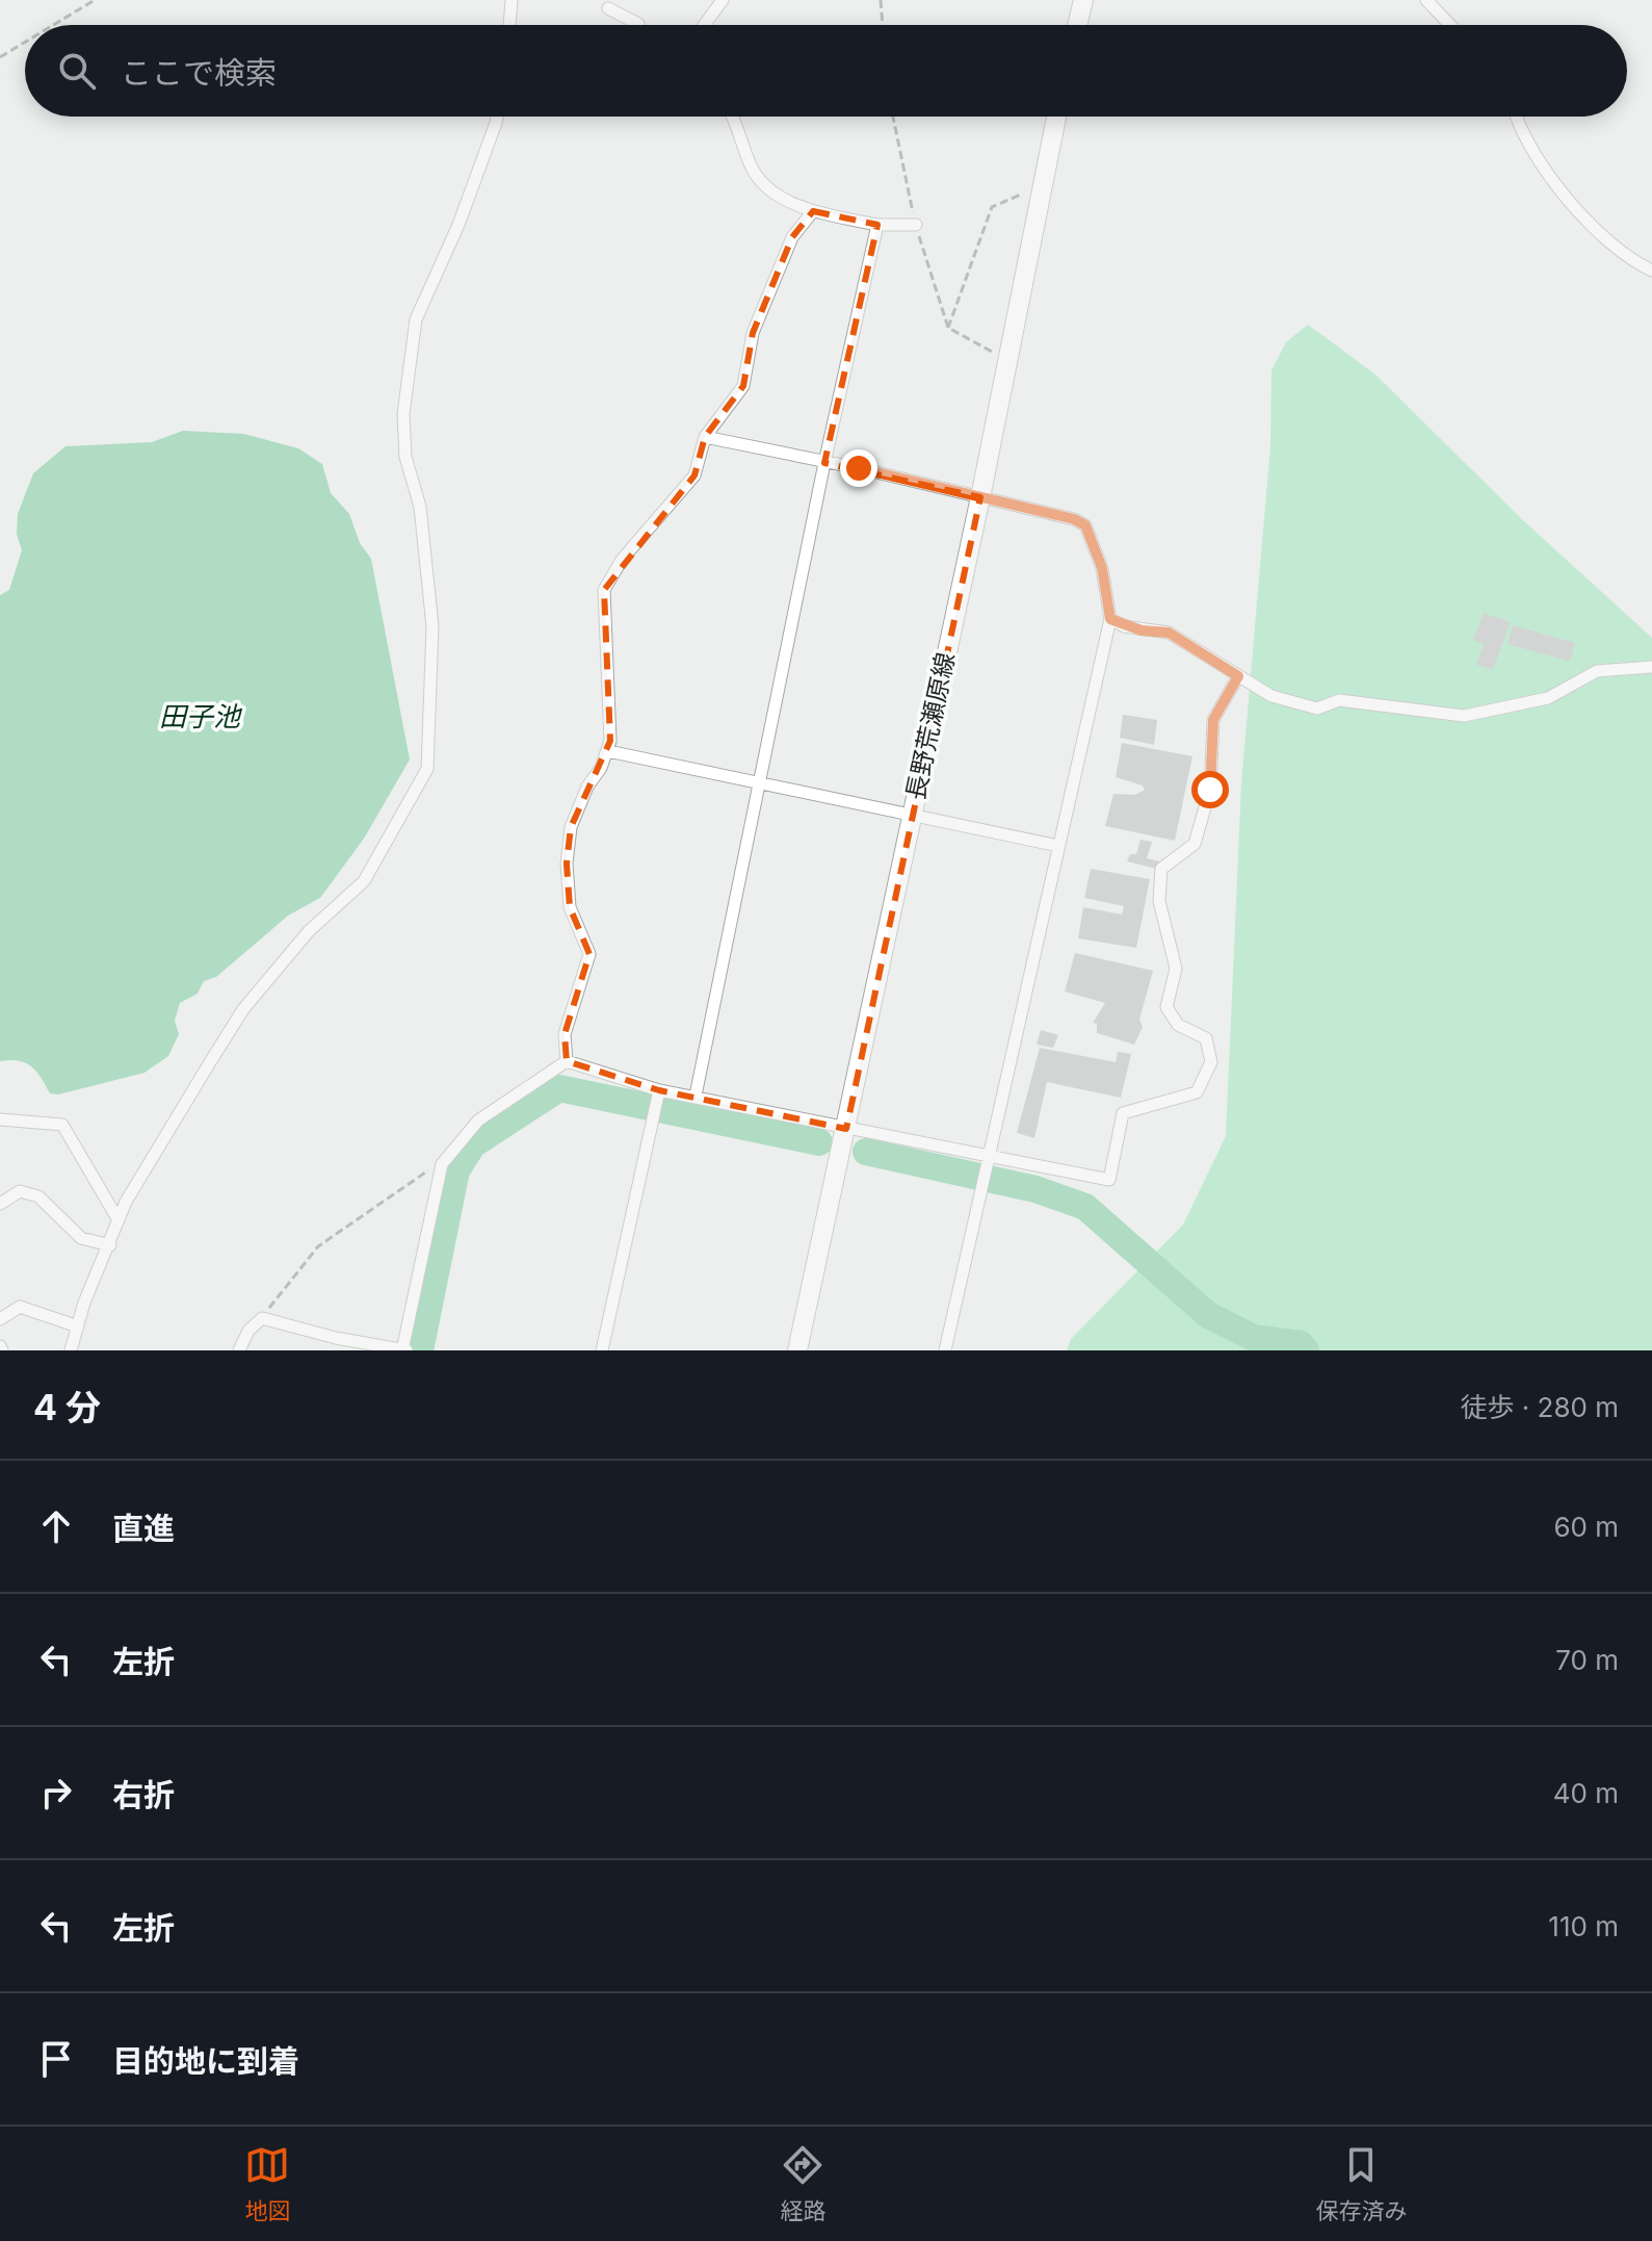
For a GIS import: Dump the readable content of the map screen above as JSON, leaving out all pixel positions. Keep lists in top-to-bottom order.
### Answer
{
  "streets": {
    "main road": ["長野荒瀬原線"]
  },
  "water": ["田子池"],
  "page": {
    "search": "ここで検索",
    "heading": ["4 分", "徒歩 · 280 m"],
    "list": [
      ["直進", "60 m"],
      ["左折", "70 m"],
      ["右折", "40 m"],
      ["左折", "110 m"],
      "目的地に到着"
    ],
    "nav": ["地図", "経路", "保存済み"]
  }
}
